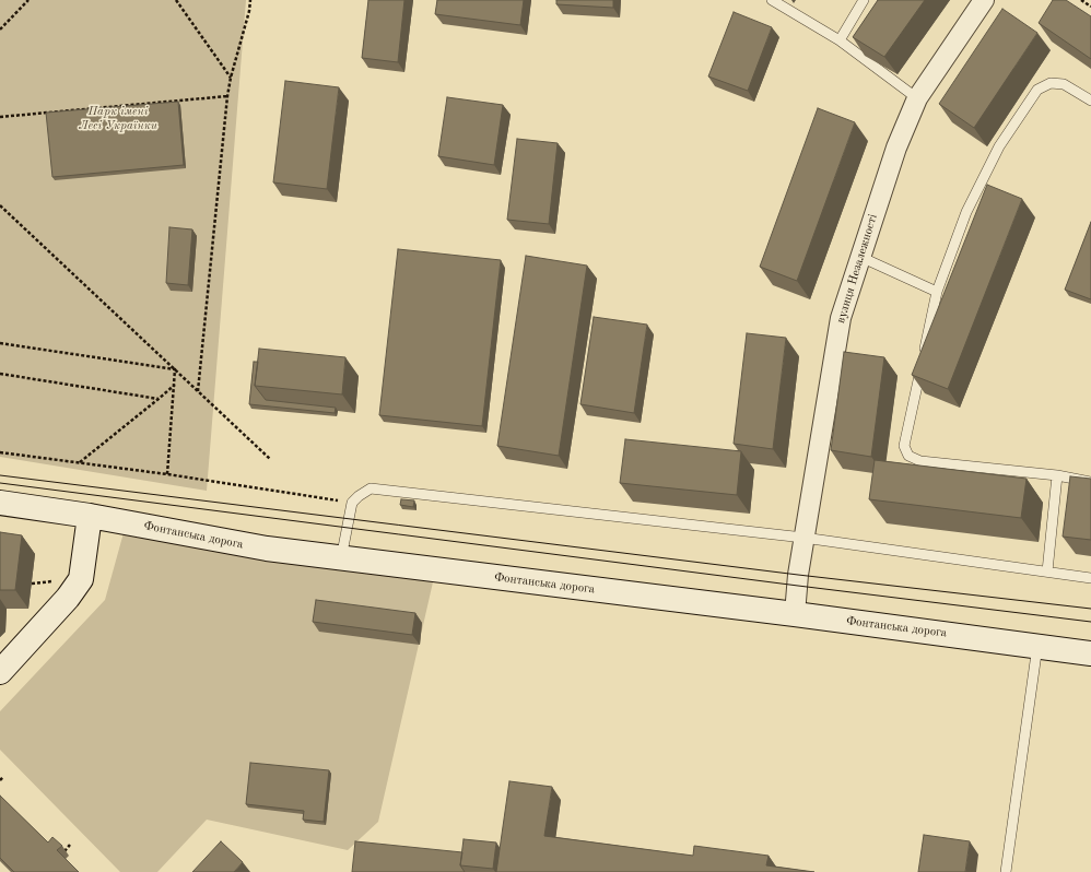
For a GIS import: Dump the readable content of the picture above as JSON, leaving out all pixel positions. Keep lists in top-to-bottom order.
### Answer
{
  "streets": {
    "main road": ["Фонтанська дорога"],
    "street": ["вулиця Незалежності"]
  },
  "crossings": [
    ["вулиця Незалежності", "Фонтанська дорога"]
  ],
  "parks": ["Парк імені Лесі Українки"]
}
